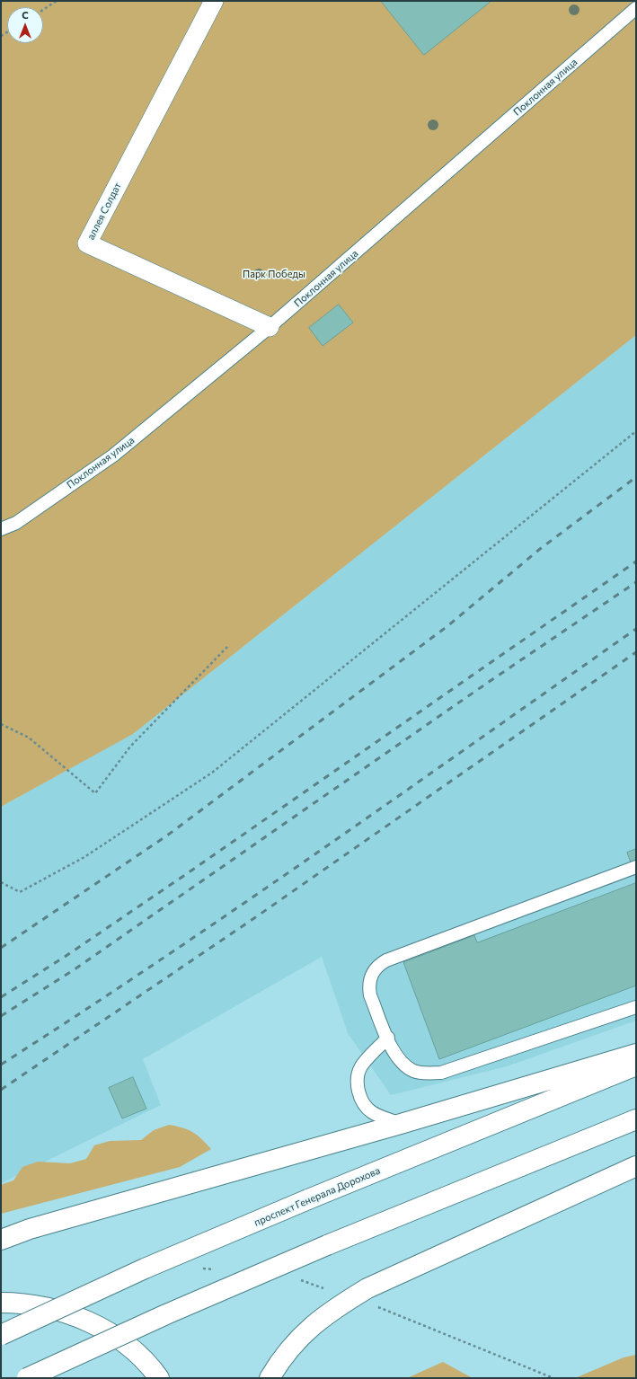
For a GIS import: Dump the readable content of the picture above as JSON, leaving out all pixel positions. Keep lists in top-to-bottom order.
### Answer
{
  "streets": {
    "main road": ["проспект Генерала Дорохова"],
    "street": ["аллея Солдат"],
    "lane": ["Поклонная улица"]
  },
  "crossings": [
    ["Поклонная улица", "аллея Солдат"]
  ],
  "parks": ["Парк Победы"],
  "north": "top"
}
